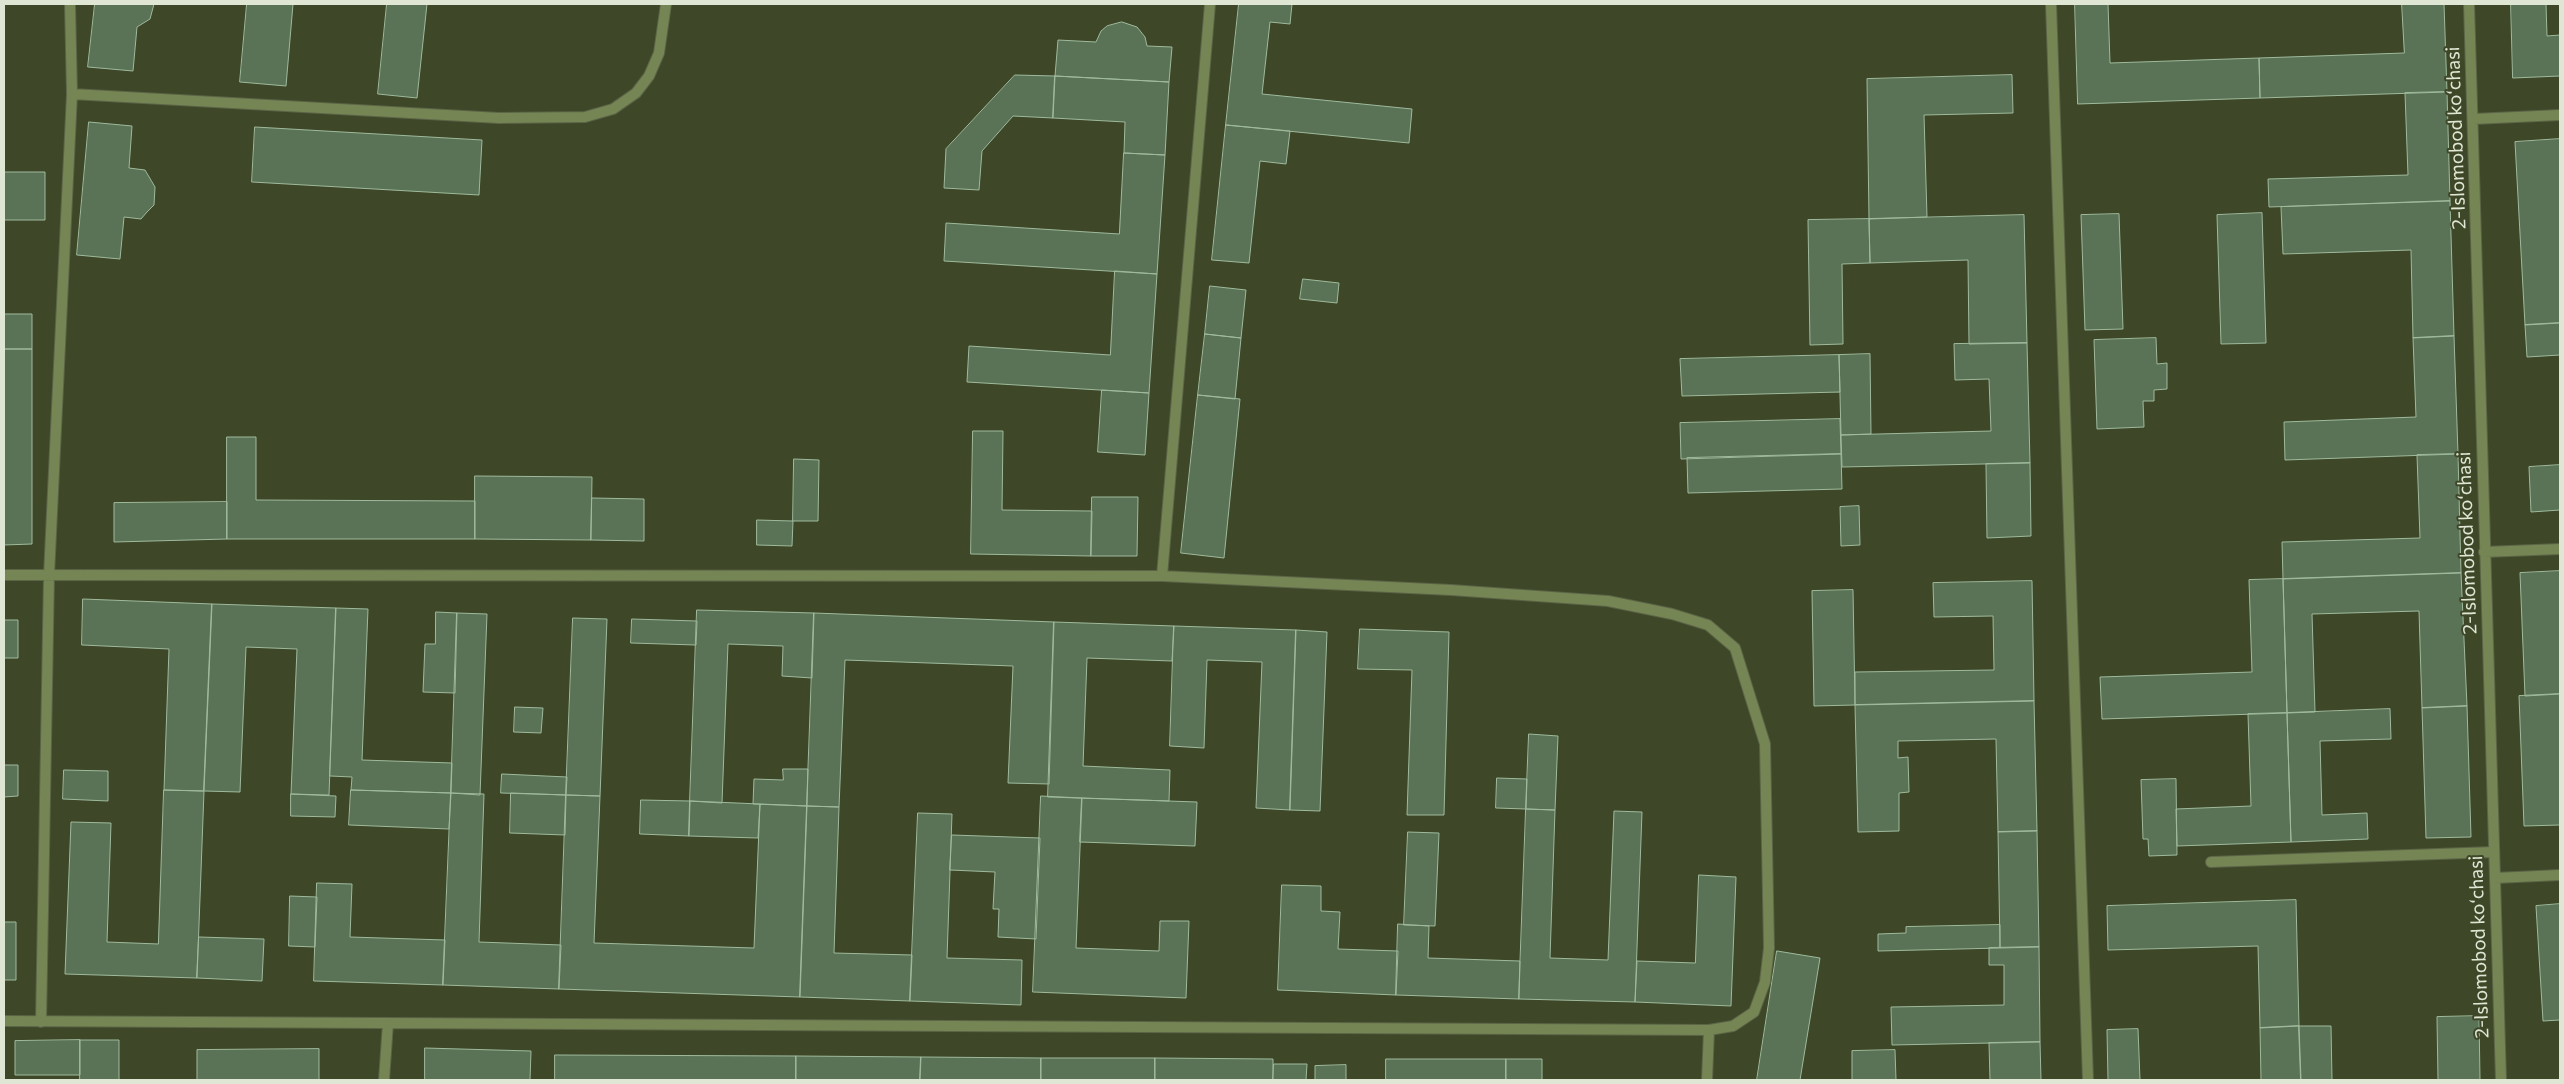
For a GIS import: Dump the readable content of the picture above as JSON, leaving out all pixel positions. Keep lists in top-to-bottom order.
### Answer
{
  "streets": {
    "street": ["2-Islomobod koʻchasi"]
  }
}
